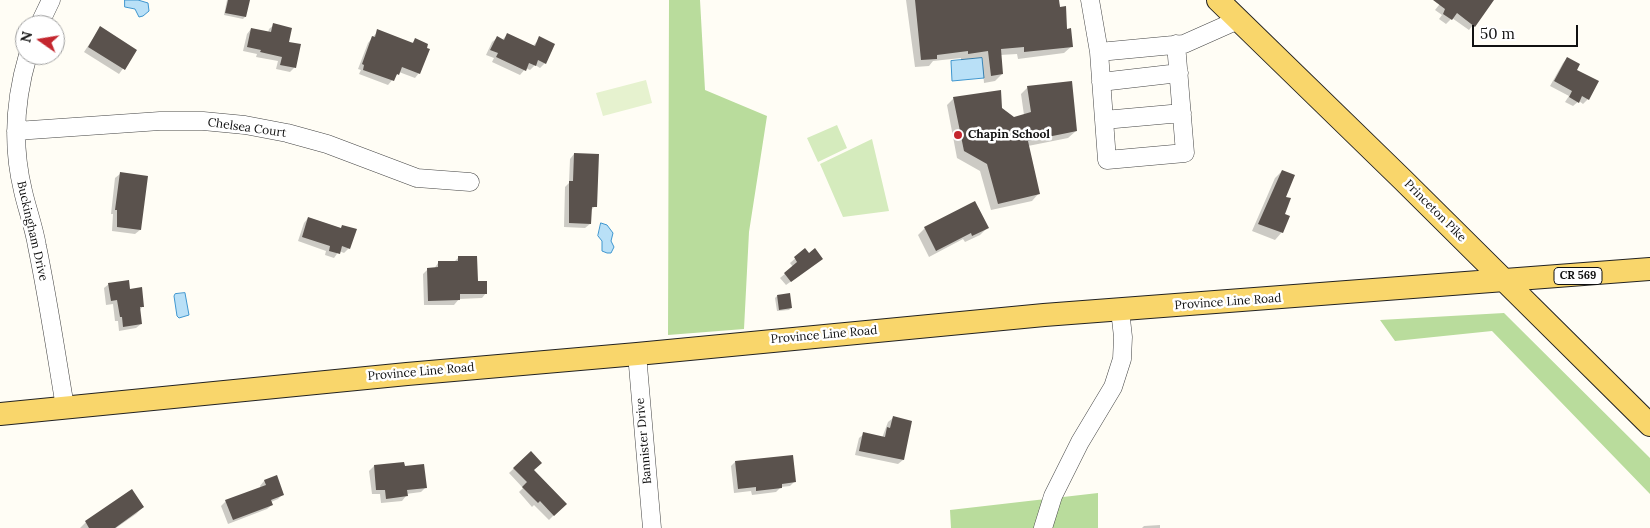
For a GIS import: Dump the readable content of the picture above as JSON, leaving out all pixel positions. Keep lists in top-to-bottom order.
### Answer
{
  "streets": {
    "main road": ["Princeton Pike", "CR 569", "Province Line Road"],
    "street": ["Chelsea Court", "Buckingham Drive", "Bannister Drive"]
  },
  "crossings": [
    ["Chelsea Court", "Buckingham Drive"],
    ["Princeton Pike", "Province Line Road"],
    ["Buckingham Drive", "Province Line Road"],
    ["Province Line Road", "Bannister Drive"]
  ],
  "places": ["Chapin School"],
  "scale_bar": "50 m",
  "north": "left"
}
